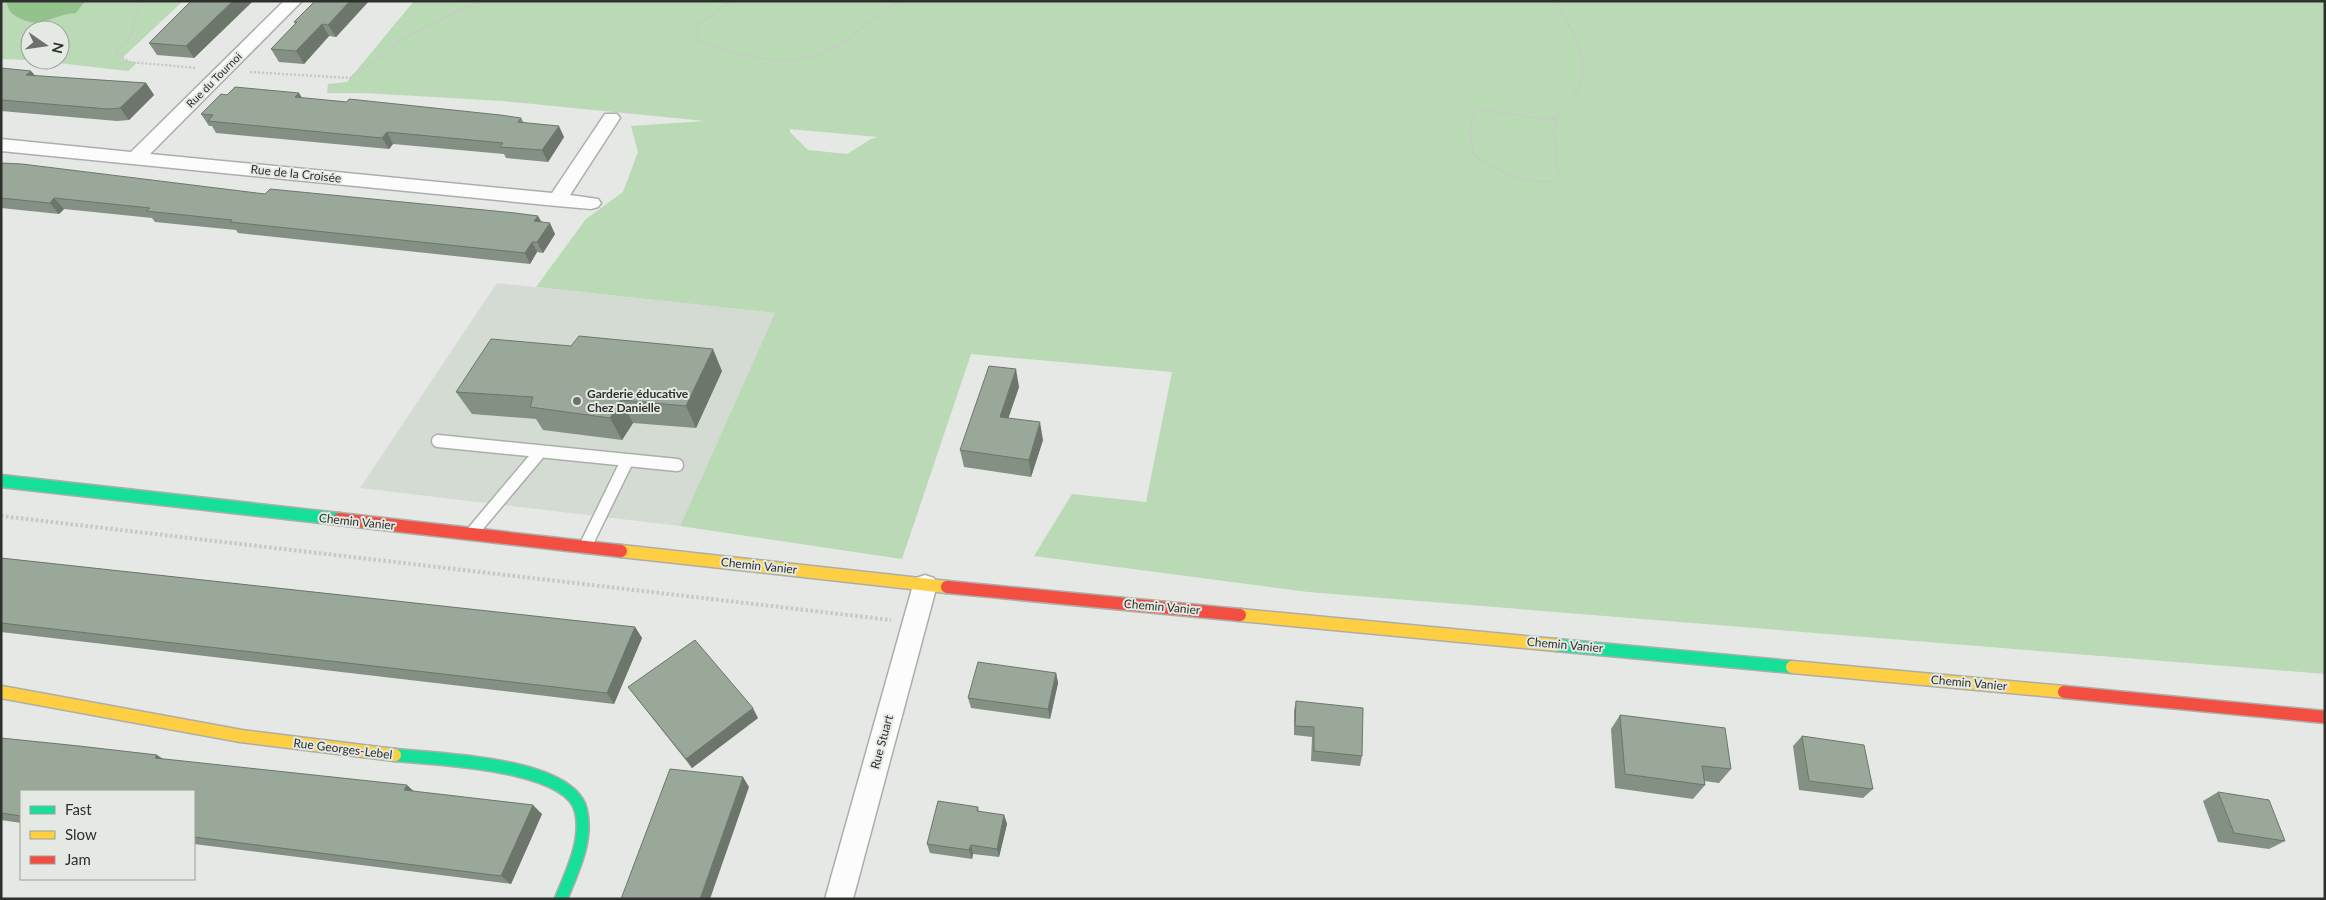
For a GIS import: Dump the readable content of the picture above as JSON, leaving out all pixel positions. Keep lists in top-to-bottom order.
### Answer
{
  "streets": {
    "main road": ["Chemin Vanier", "Rue Georges-Lebel"],
    "street": ["Rue du Tournoi", "Rue de la Croisée", "Rue Stuart"]
  },
  "crossings": [
    ["Rue du Tournoi", "Rue de la Croisée"],
    ["Chemin Vanier", "Rue Stuart"]
  ],
  "places": ["Garderie éducative Chez Danielle"],
  "legend": ["Fast", "Slow", "Jam"],
  "north": "right"
}
